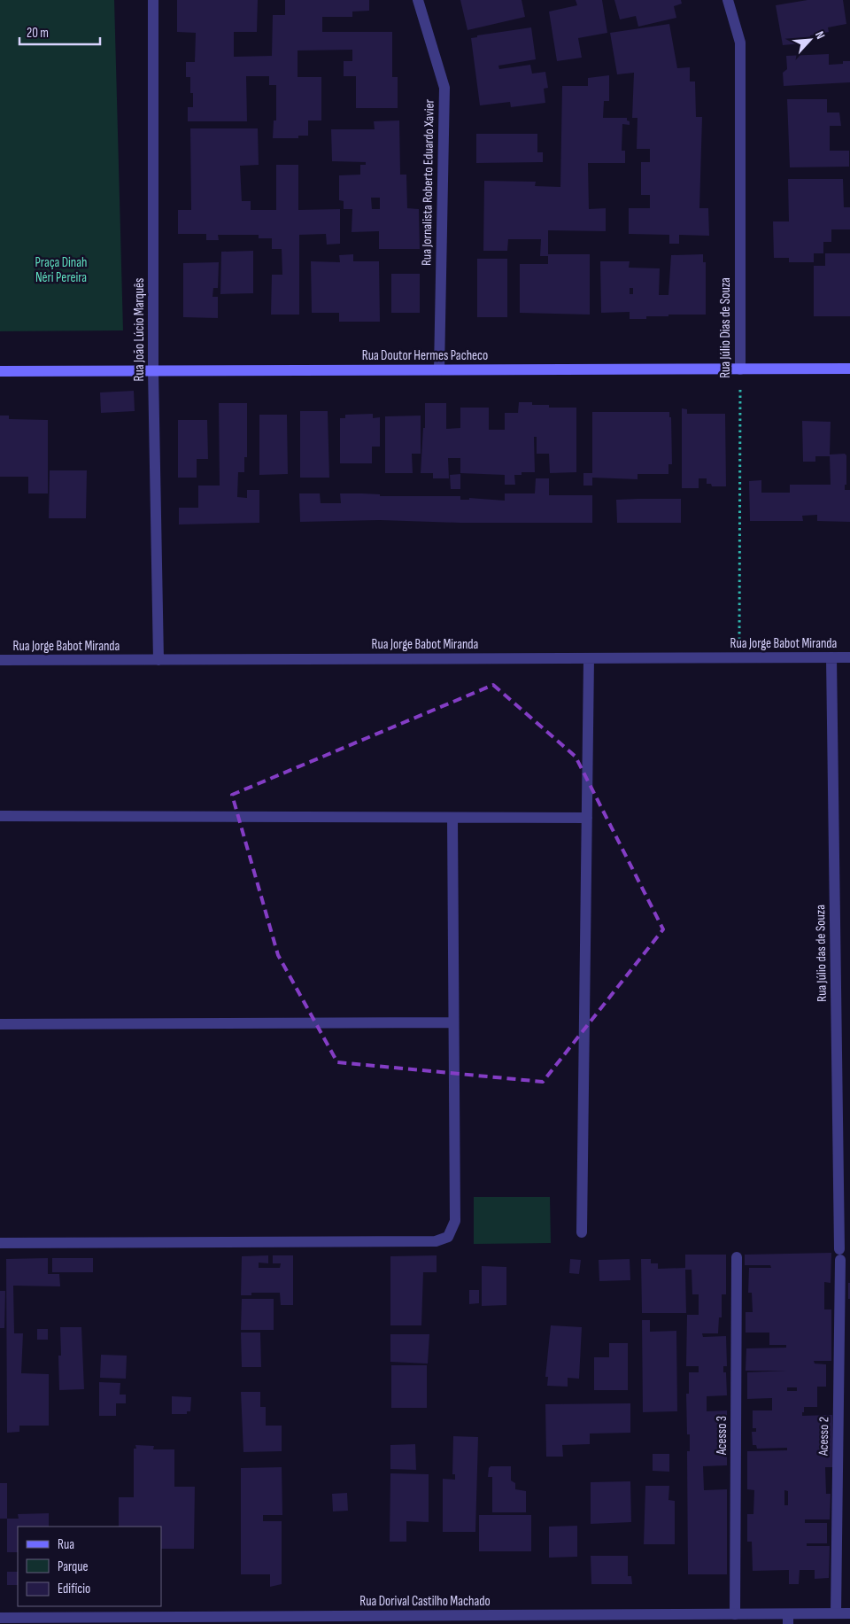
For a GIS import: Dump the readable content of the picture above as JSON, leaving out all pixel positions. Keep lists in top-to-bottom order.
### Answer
{
  "streets": {
    "street": [
      "Rua Jornalista Roberto Eduardo Xavier",
      "Rua Júlio Dias de Souza",
      "Rua João Lúcio Marquês",
      "Rua Doutor Hermes Pacheco",
      "Rua Jorge Babot Miranda",
      "Rua Júlio das de Souza",
      "Acesso 3",
      "Acesso 2",
      "Rua Dorival Castilho Machado"
    ]
  },
  "crossings": [
    ["Rua Jornalista Roberto Eduardo Xavier", "Rua Doutor Hermes Pacheco"],
    ["Rua Júlio Dias de Souza", "Rua Doutor Hermes Pacheco"],
    ["Rua Júlio Dias de Souza", "Rua Jorge Babot Miranda"],
    ["Rua João Lúcio Marquês", "Rua Doutor Hermes Pacheco"],
    ["Rua João Lúcio Marquês", "Rua Jorge Babot Miranda"],
    ["Rua Jorge Babot Miranda", "Rua Júlio das de Souza"],
    ["Rua Júlio das de Souza", "Acesso 2"],
    ["Acesso 3", "Rua Dorival Castilho Machado"],
    ["Acesso 2", "Rua Dorival Castilho Machado"]
  ],
  "parks": ["Praça Dinah Néri Pereira"],
  "legend": ["Rua", "Parque", "Edifício"],
  "scale_bar": "20 m",
  "north": "top right"
}
